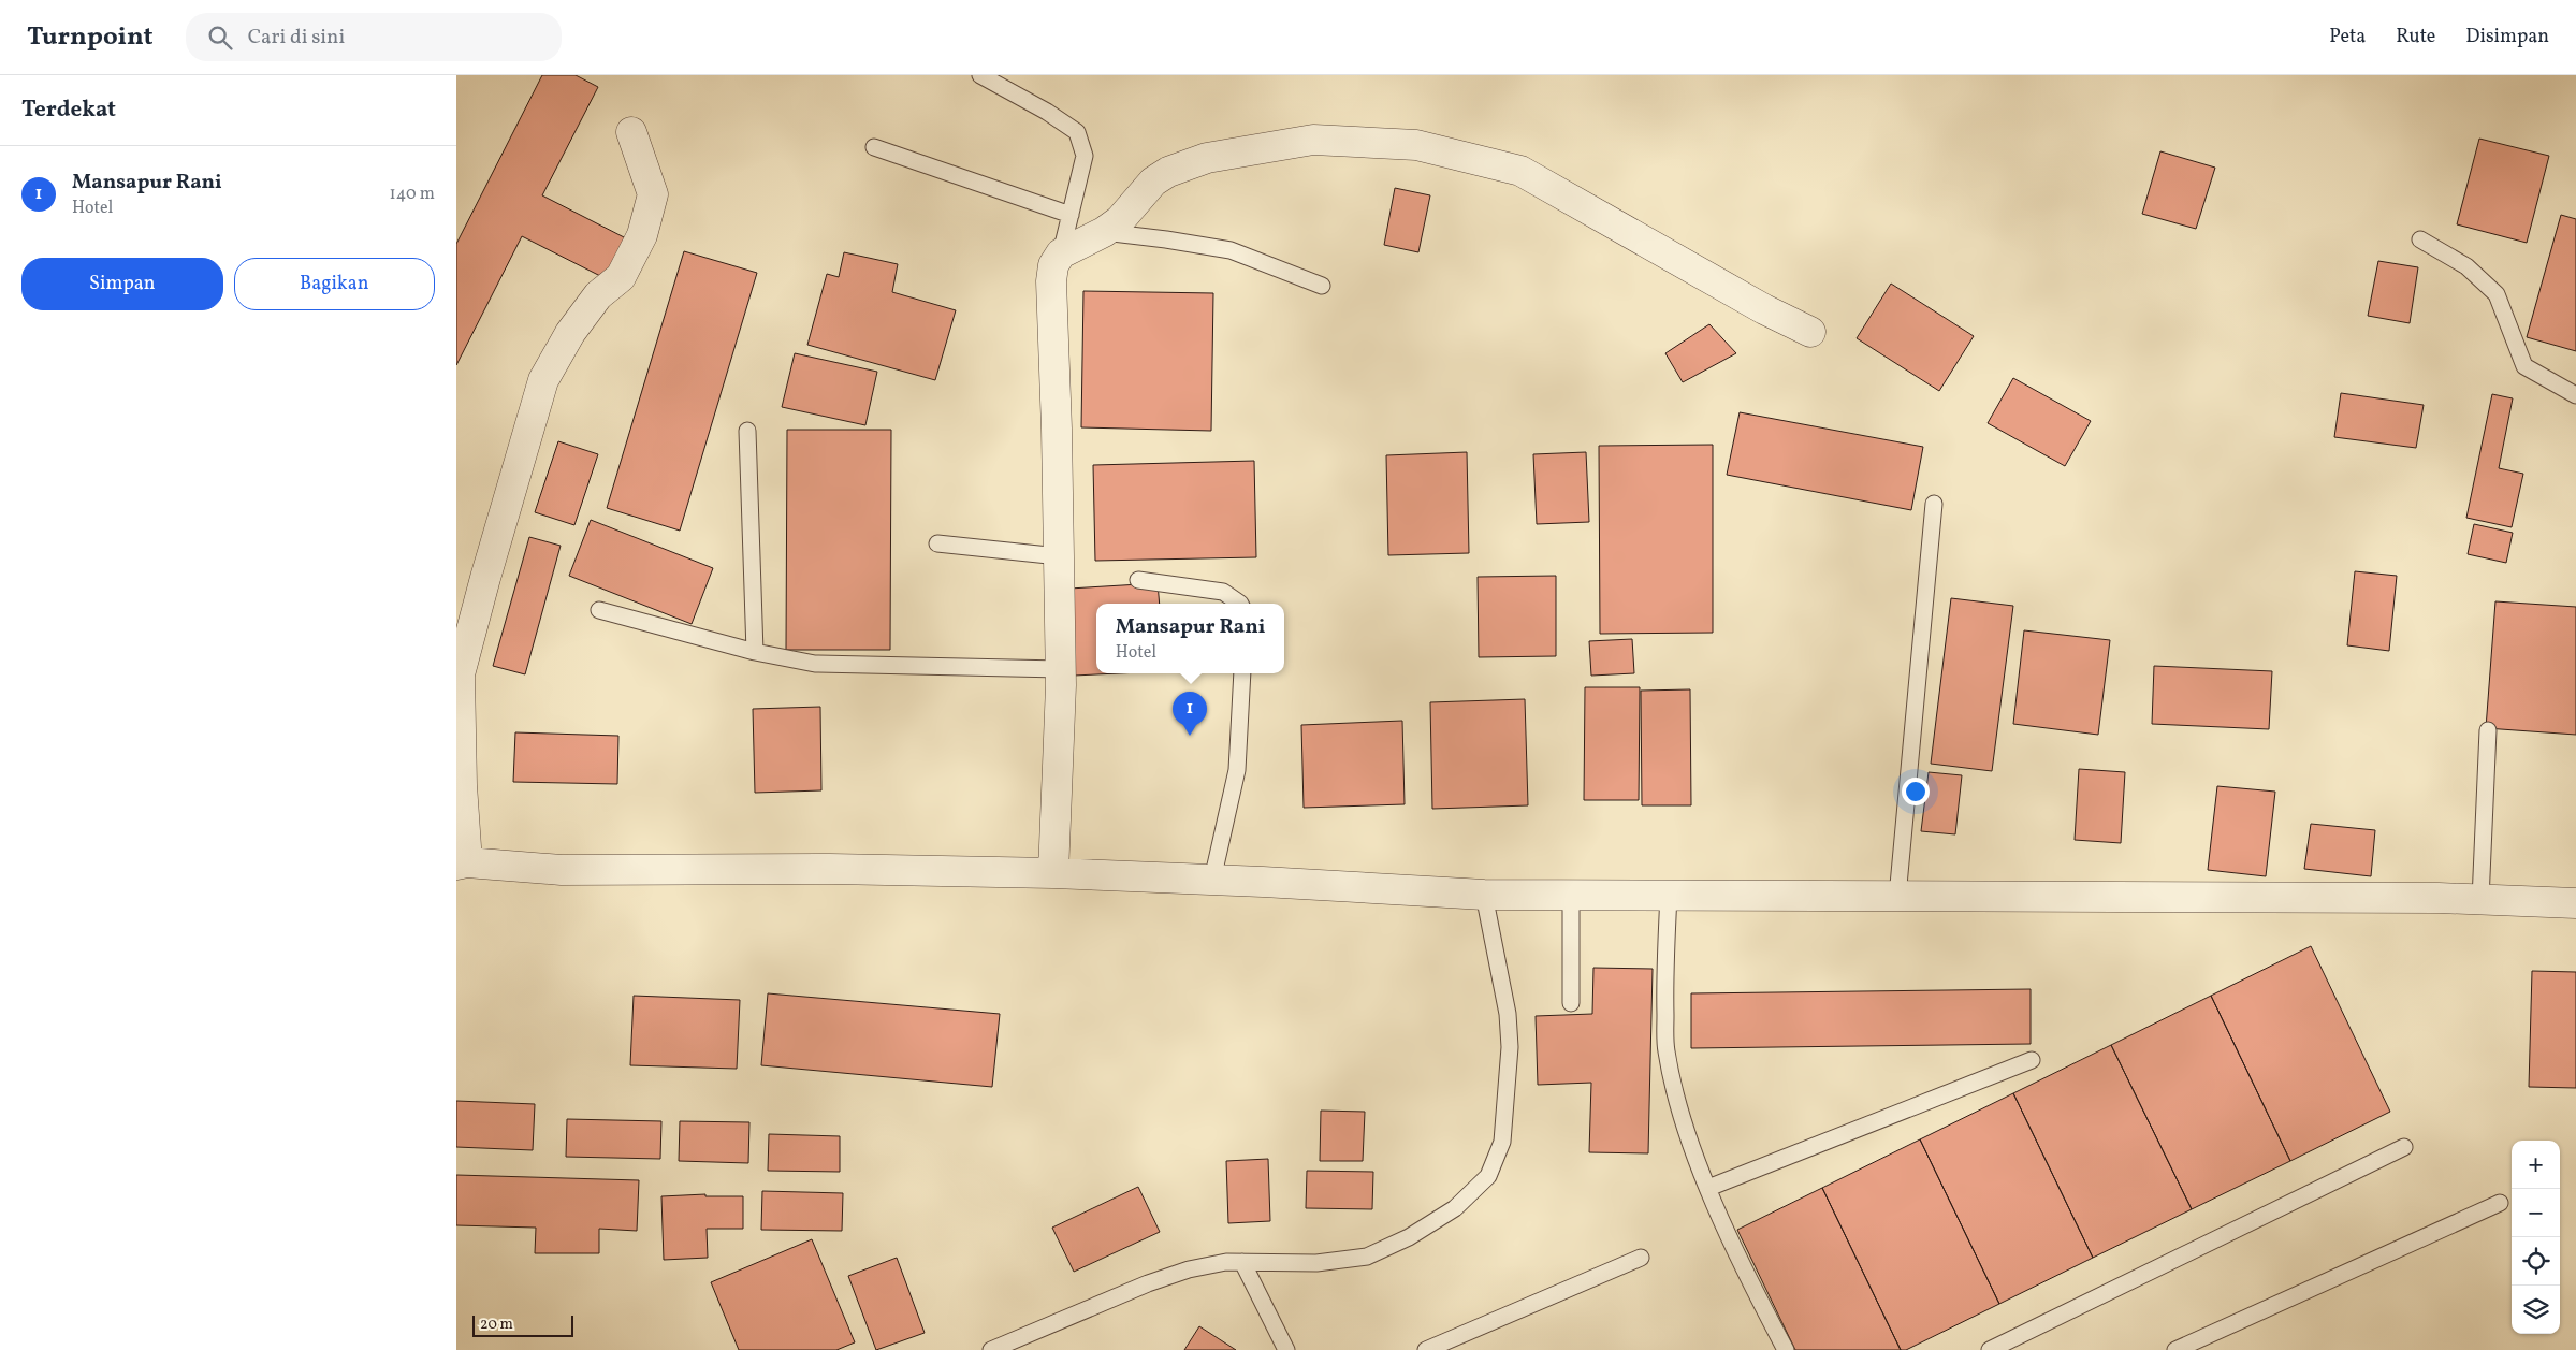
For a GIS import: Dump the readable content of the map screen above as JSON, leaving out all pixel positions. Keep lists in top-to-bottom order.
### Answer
{
  "scale_bar": "20 m",
  "page": {
    "header": "Turnpoint",
    "search": "Cari di sini",
    "nav": ["Peta", "Rute", "Disimpan"],
    "heading": "Terdekat",
    "list": [
      {
        "mark": "1",
        "name": "Mansapur Rani",
        "note": "Hotel",
        "value": "140 m"
      }
    ],
    "buttons": ["Simpan", "Bagikan"],
    "popup": ["Mansapur Rani", "Hotel"],
    "pins": "1",
    "map_buttons": ["+", "−"],
    "scale": "20 m"
  }
}
